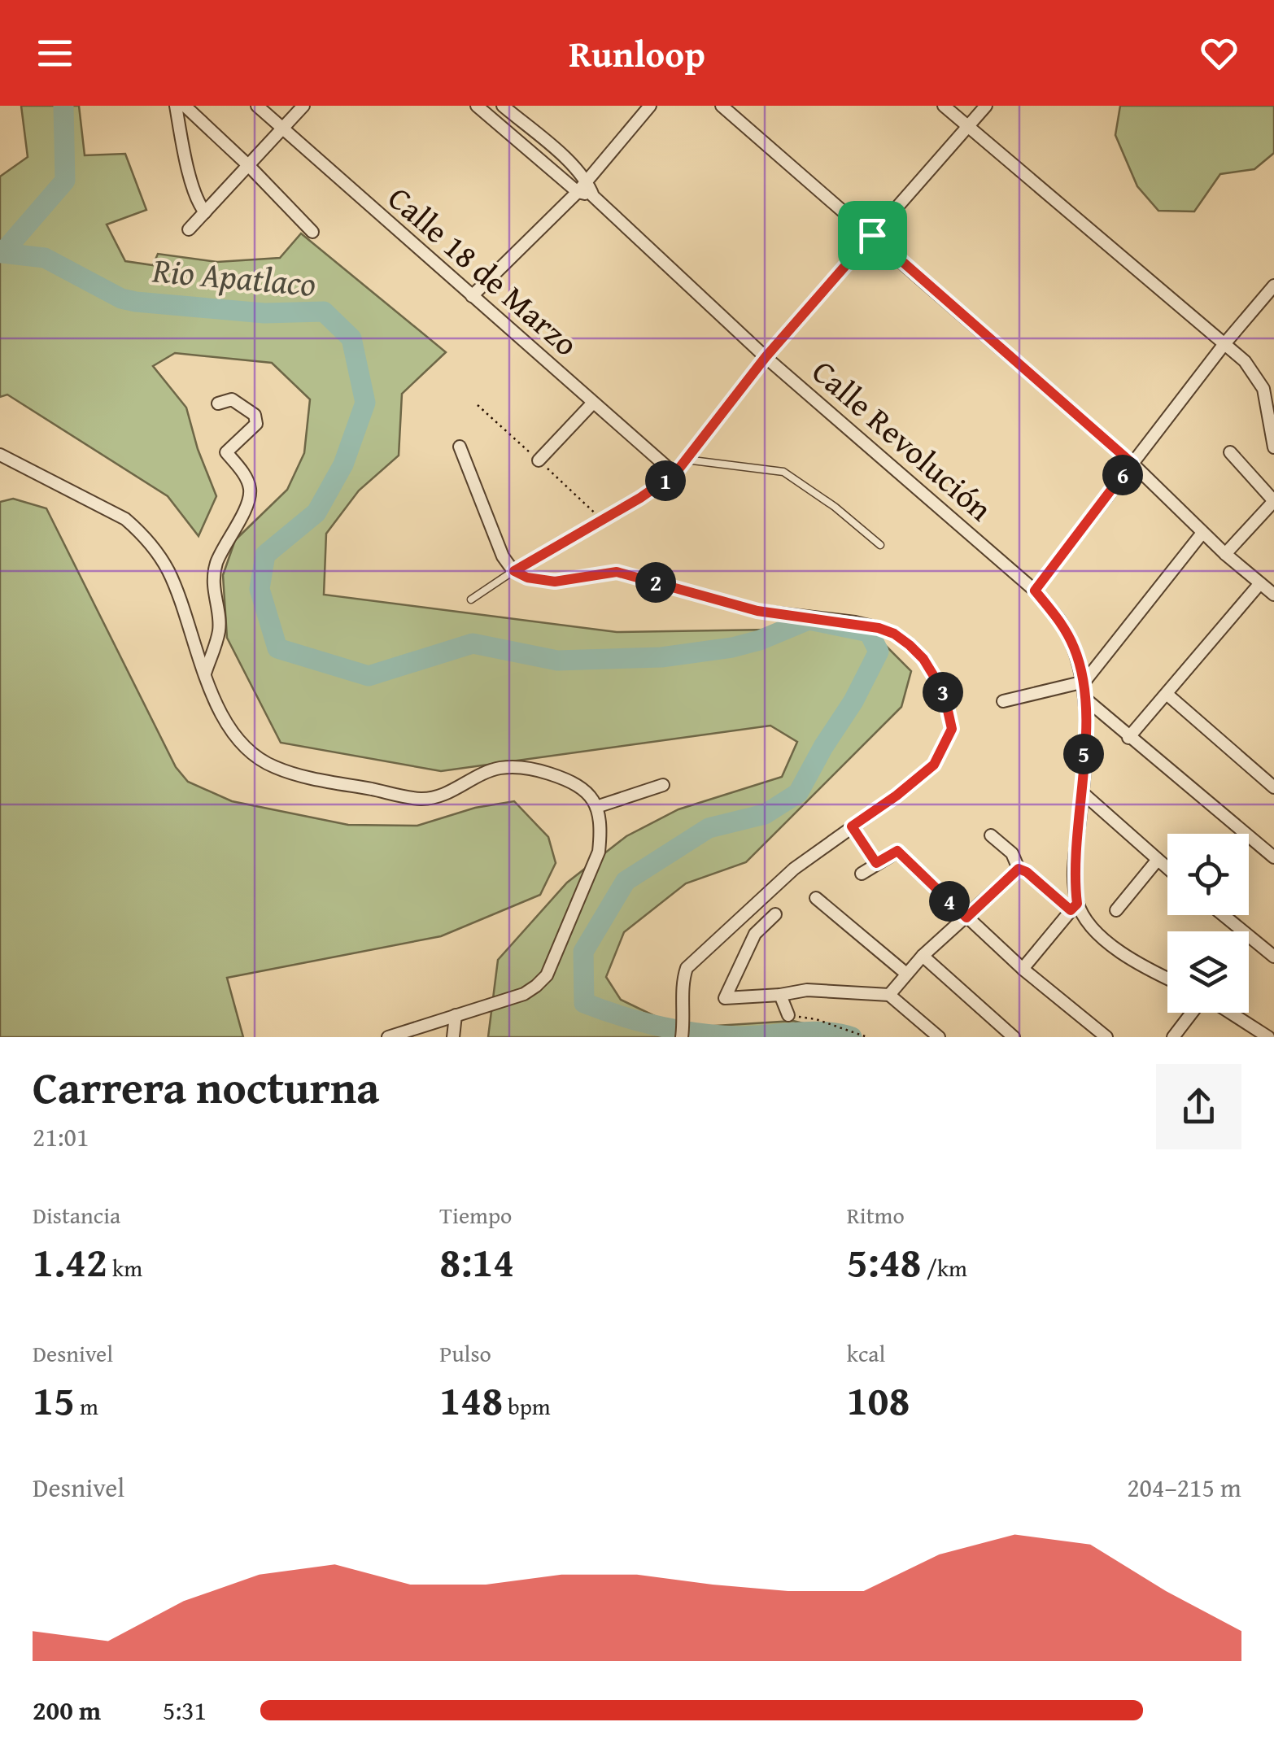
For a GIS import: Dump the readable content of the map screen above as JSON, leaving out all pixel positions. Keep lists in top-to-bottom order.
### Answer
{
  "streets": {
    "street": ["Calle 18 de Marzo", "Calle Revolución"]
  },
  "water": ["Rio Apatlaco"],
  "page": {
    "header": "Runloop",
    "pins": [
      "6",
      "1",
      "2",
      "3",
      "5",
      "4"
    ],
    "heading": ["Carrera nocturna", "21:01"],
    "stats": [
      ["Distancia", "1.42 km"],
      ["Tiempo", "8:14"],
      ["Ritmo", "5:48 /km"],
      ["Desnivel", "15 m"],
      ["Pulso", "148 bpm"],
      ["kcal", "108"]
    ],
    "chart": ["Desnivel", "204–215 m"],
    "list": [
      {
        "name": "200 m",
        "note": "5:31"
      }
    ]
  }
}
